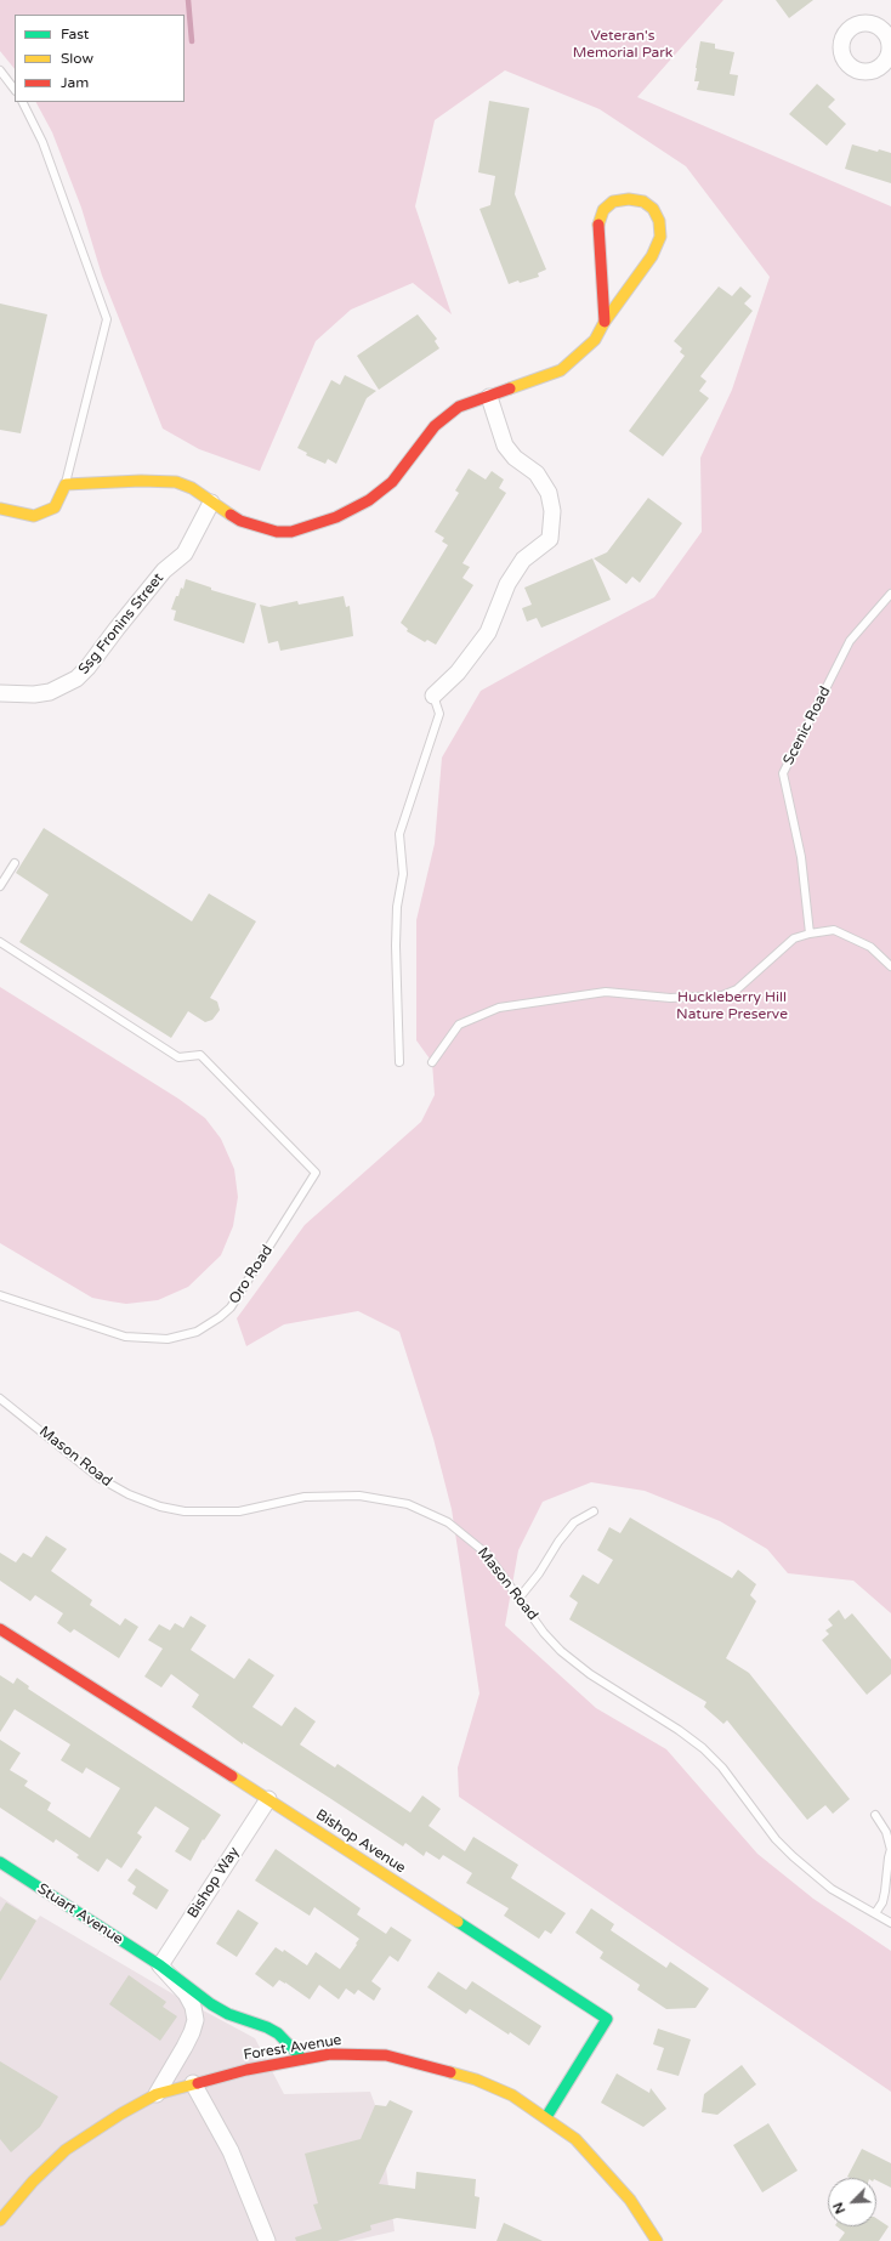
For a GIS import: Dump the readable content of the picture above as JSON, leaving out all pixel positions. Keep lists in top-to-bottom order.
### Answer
{
  "streets": {
    "street": [
      "Ssg Fronins Street",
      "Bishop Avenue",
      "Bishop Way",
      "Stuart Avenue",
      "Forest Avenue"
    ],
    "lane": ["Scenic Road", "Oro Road", "Mason Road"]
  },
  "crossings": [
    ["Bishop Avenue", "Bishop Way"],
    ["Bishop Avenue", "Forest Avenue"],
    ["Bishop Way", "Stuart Avenue"],
    ["Stuart Avenue", "Forest Avenue"]
  ],
  "parks": ["Veteran's Memorial Park", "Huckleberry Hill Nature Preserve"],
  "legend": ["Fast", "Slow", "Jam"],
  "north": "bottom left"
}
